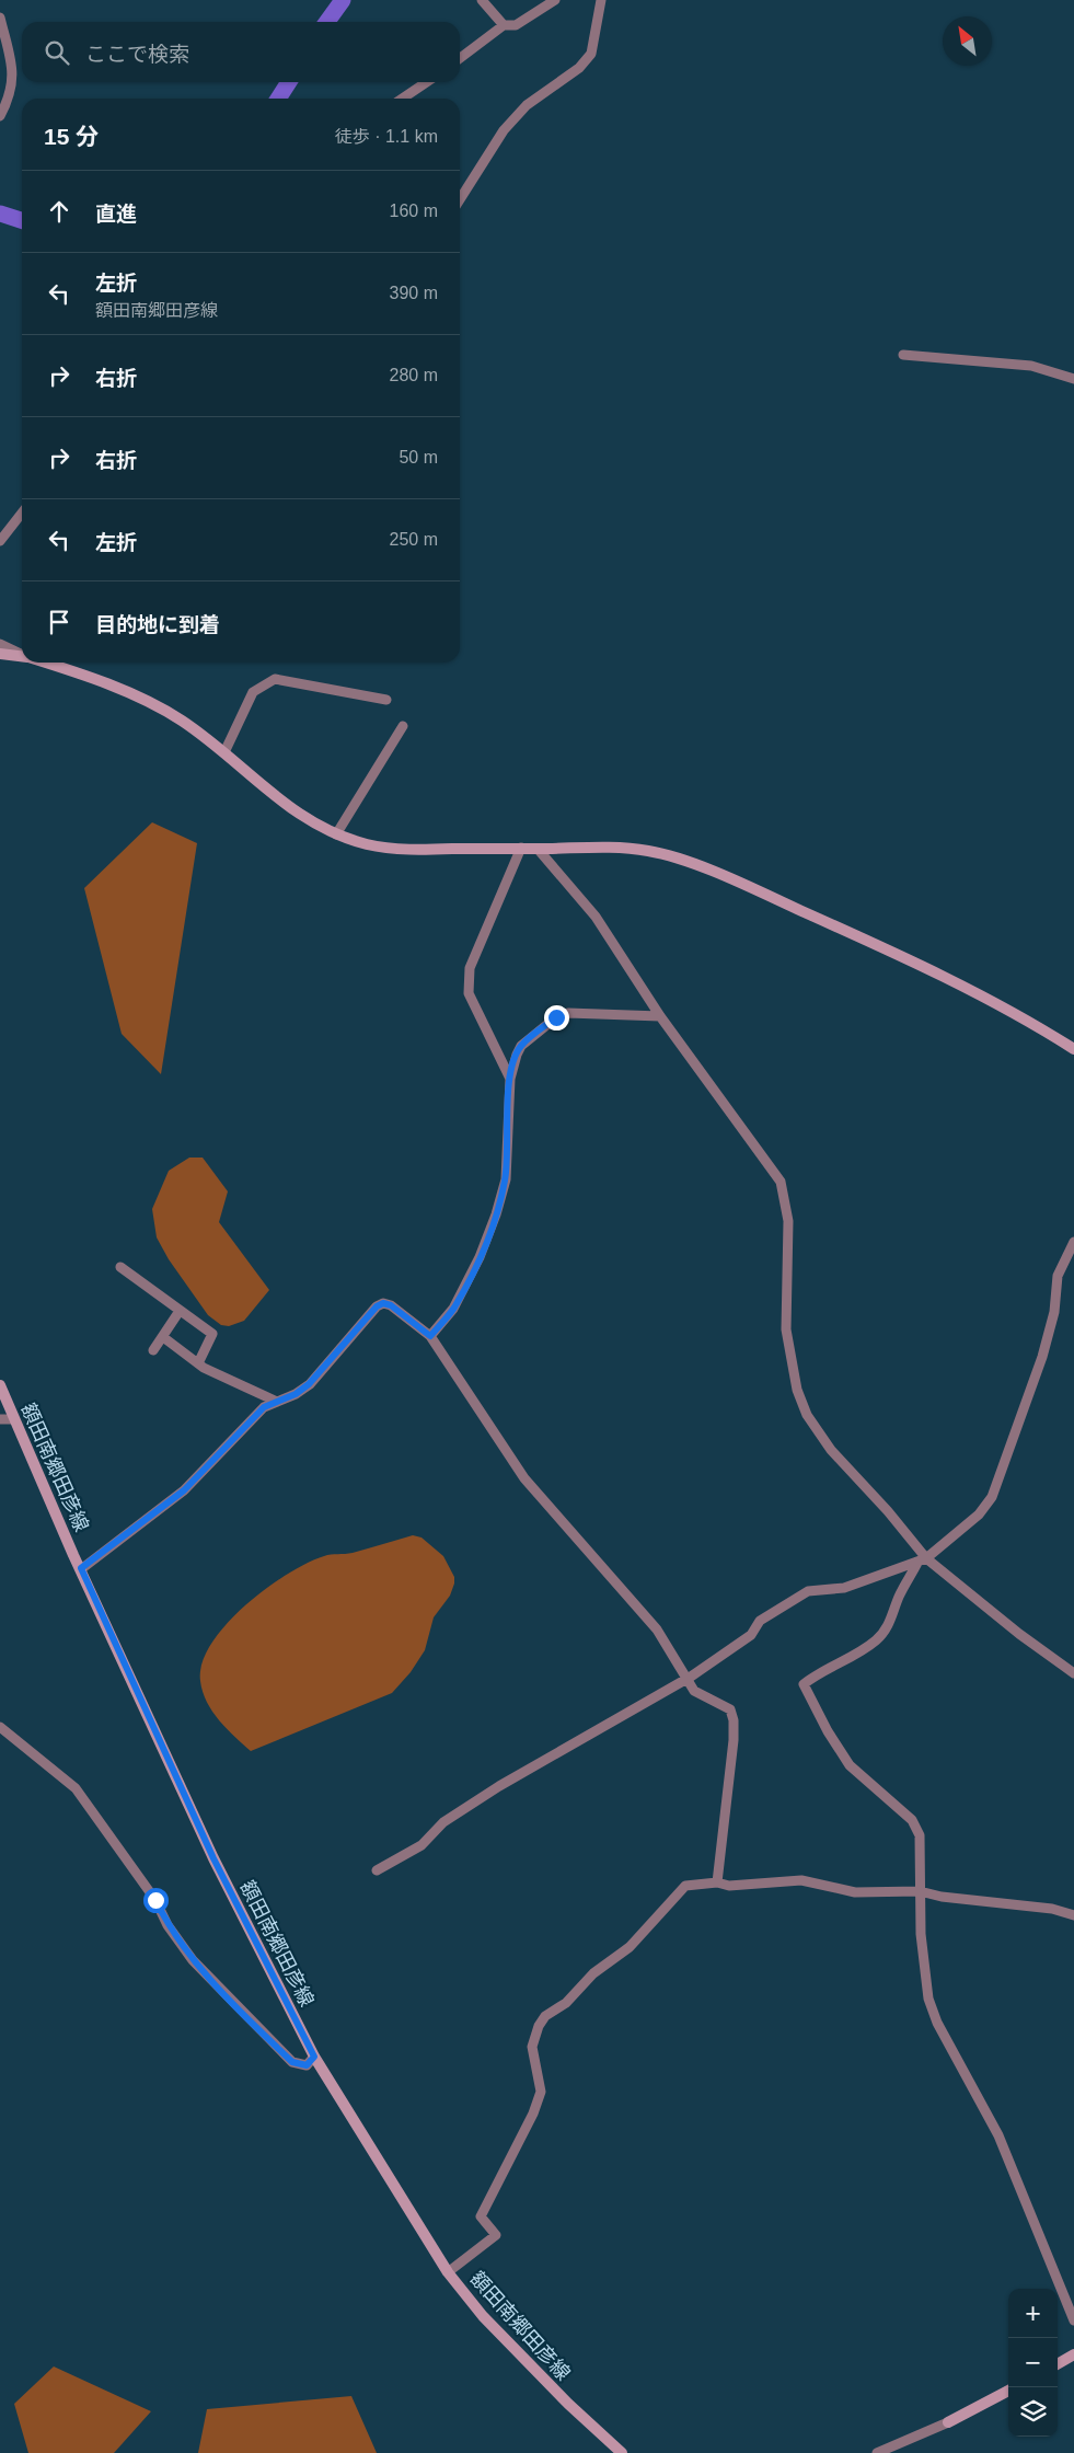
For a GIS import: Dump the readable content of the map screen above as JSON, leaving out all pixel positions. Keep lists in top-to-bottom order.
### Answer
{
  "streets": {
    "street": ["額田南郷田彦線"]
  },
  "north": "top left",
  "page": {
    "search": "ここで検索",
    "heading": ["15 分", "徒歩 · 1.1 km"],
    "list": [
      ["直進", "160 m"],
      ["左折", "額田南郷田彦線", "390 m"],
      ["右折", "280 m"],
      ["右折", "50 m"],
      ["左折", "250 m"],
      "目的地に到着"
    ],
    "map_buttons": ["+", "−"]
  }
}
